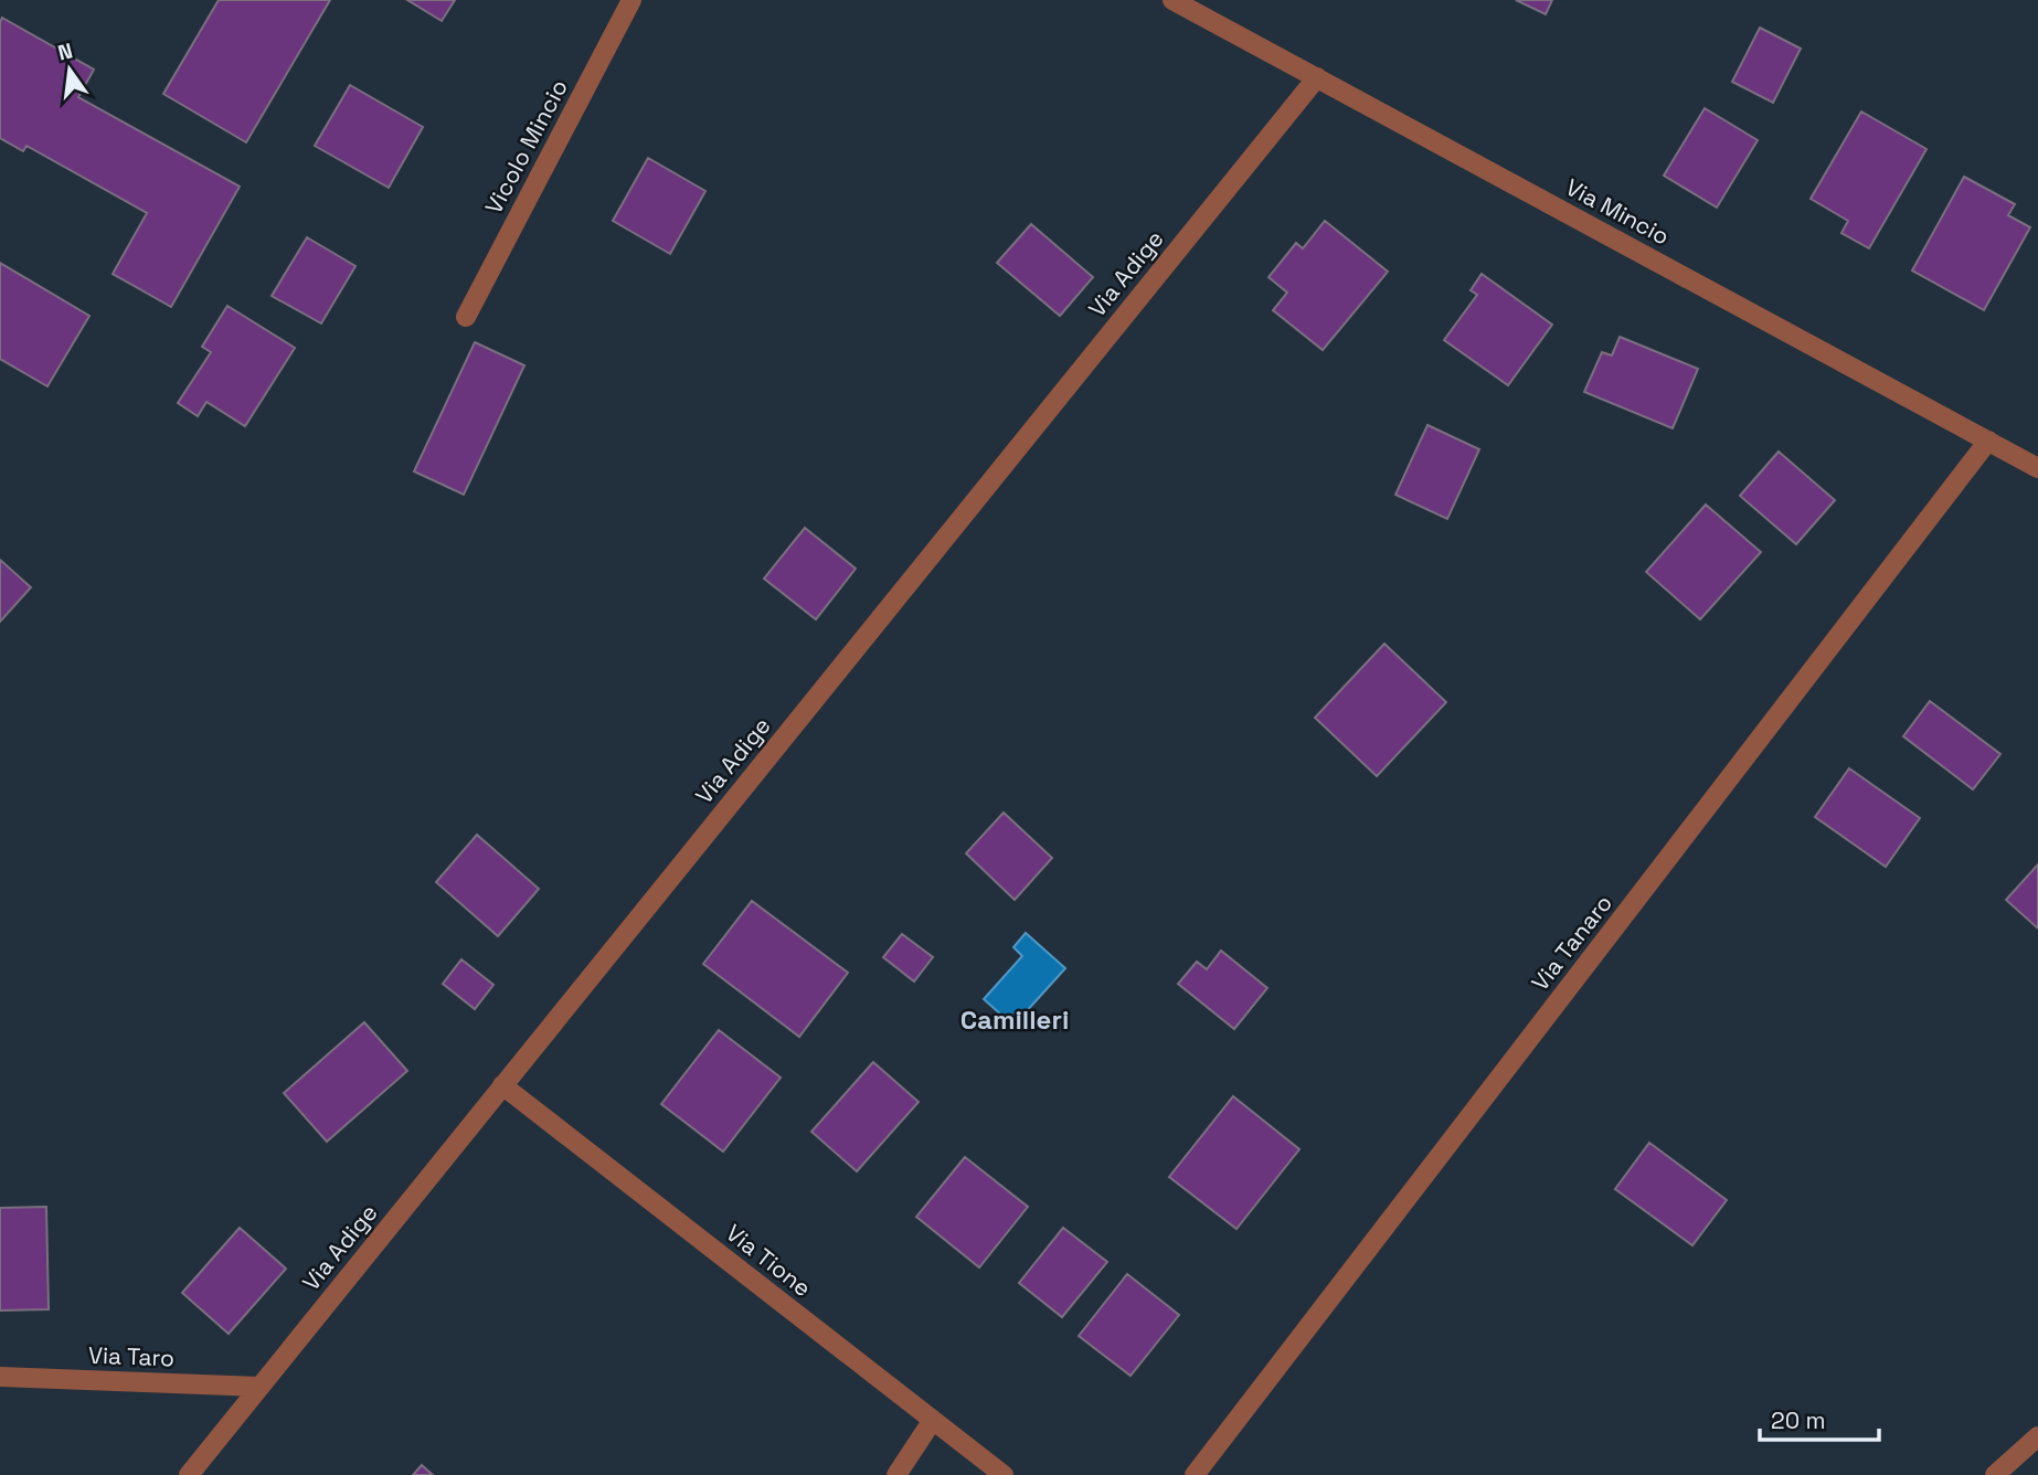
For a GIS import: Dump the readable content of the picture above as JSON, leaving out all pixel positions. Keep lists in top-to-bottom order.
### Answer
{
  "streets": {
    "street": [
      "Vicolo Mincio",
      "Via Mincio",
      "Via Adige",
      "Via Tanaro",
      "Via Tione",
      "Via Taro"
    ]
  },
  "crossings": [
    ["Via Mincio", "Via Adige"],
    ["Via Mincio", "Via Tanaro"],
    ["Via Adige", "Via Tione"],
    ["Via Adige", "Via Taro"]
  ],
  "districts": ["Camilleri"],
  "scale_bar": "20 m",
  "north": "top"
}
